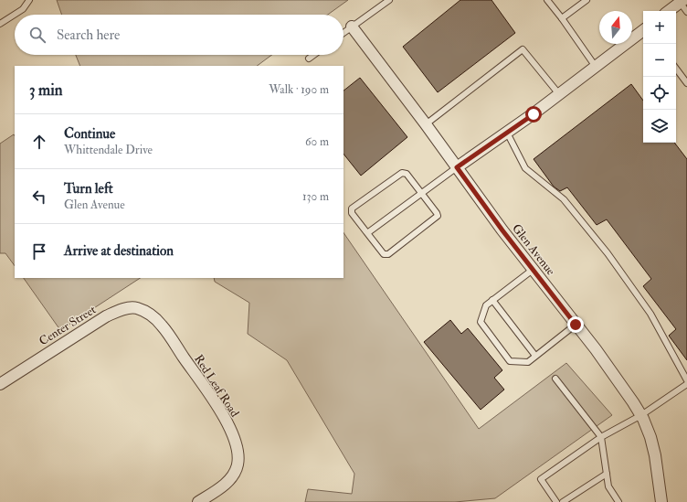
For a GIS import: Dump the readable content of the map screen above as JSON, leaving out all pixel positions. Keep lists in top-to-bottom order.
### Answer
{
  "streets": {
    "street": ["Glen Avenue", "Center Street", "Red Leaf Road"]
  },
  "crossings": [
    ["Center Street", "Red Leaf Road"]
  ],
  "north": "top",
  "page": {
    "map_buttons": ["+", "−"],
    "search": "Search here",
    "heading": ["3 min", "Walk · 190 m"],
    "list": [
      ["Continue", "Whittendale Drive", "60 m"],
      ["Turn left", "Glen Avenue", "130 m"],
      "Arrive at destination"
    ]
  }
}
